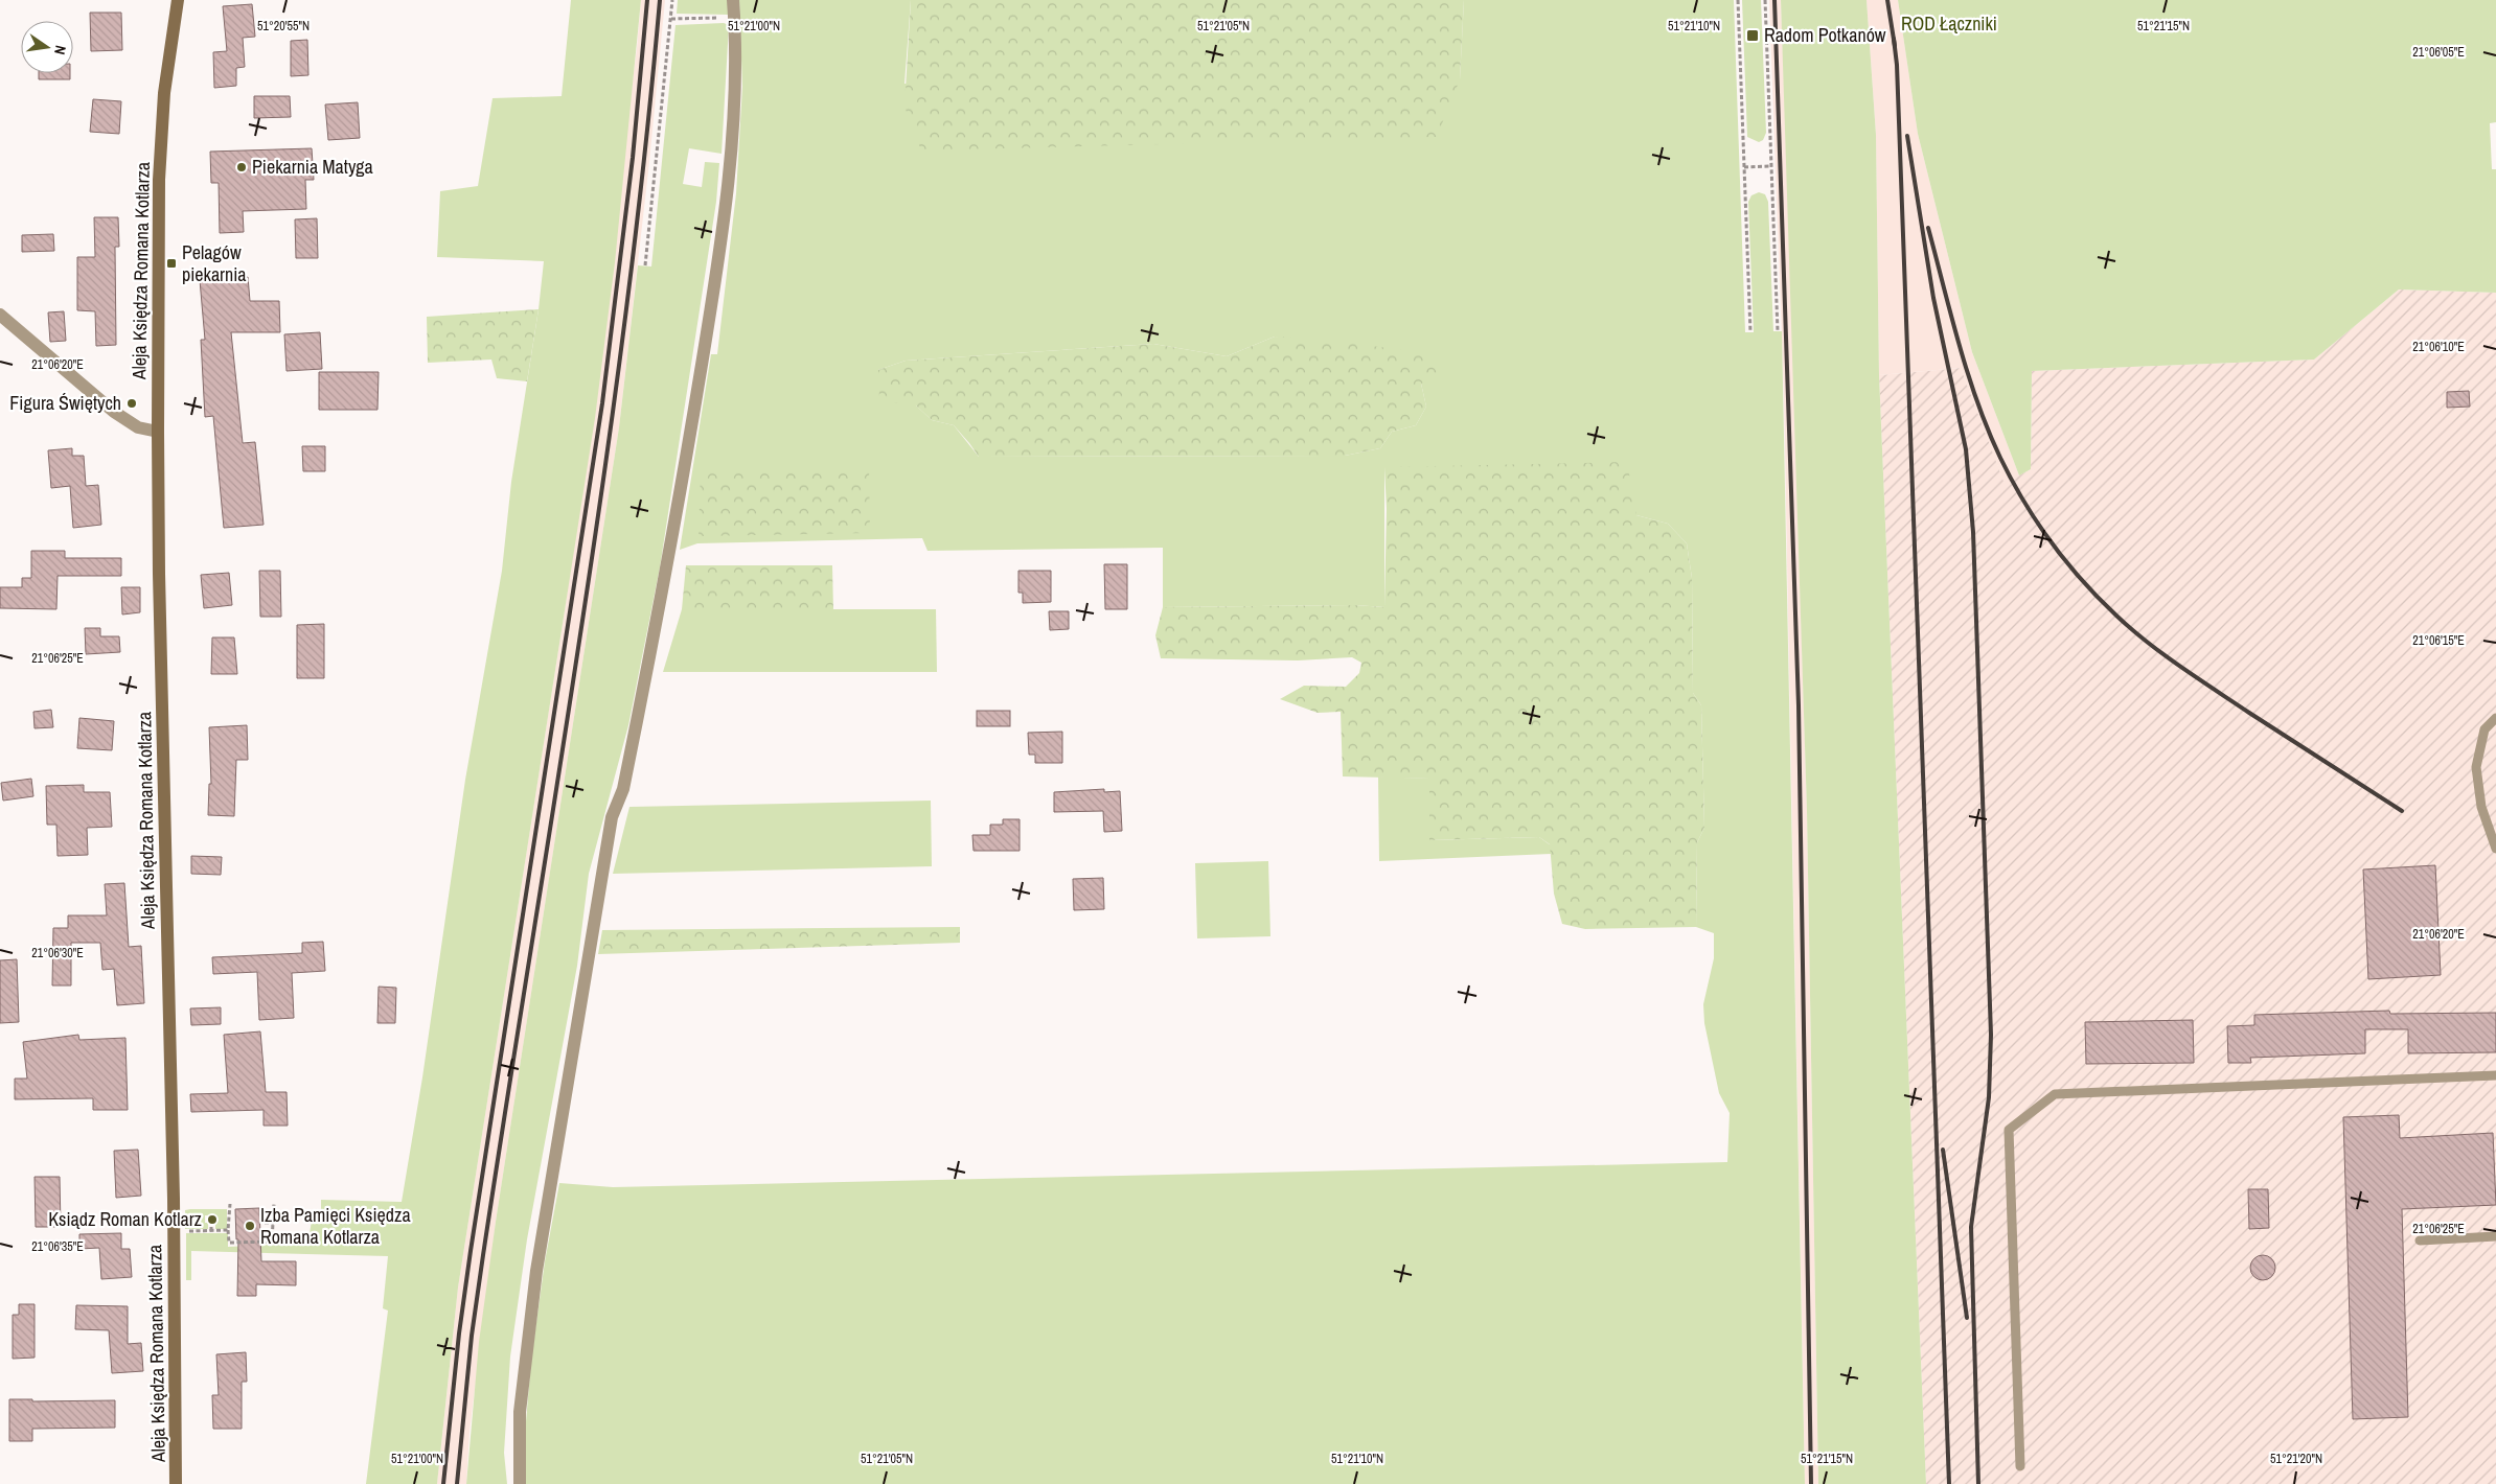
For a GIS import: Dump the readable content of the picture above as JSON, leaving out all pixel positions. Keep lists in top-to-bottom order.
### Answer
{
  "streets": {
    "street": ["Aleja Księdza Romana Kotlarza"]
  },
  "parks": ["ROD Łączniki"],
  "places": {
    "transit": ["Radom Potkanów", "Pelagów piekarnia"],
    "other": [
      "Piekarnia Matyga",
      "Figura Świętych",
      "Ksiądz Roman Kotlarz",
      "Izba Pamięci Księdza Romana Kotlarza"
    ]
  },
  "north": "right",
  "coordinates": [
    "51°20'55\"N",
    "51°21'00\"N",
    "51°21'05\"N",
    "51°21'10\"N",
    "51°21'15\"N",
    "21°06'05\"E",
    "21°06'10\"E",
    "21°06'20\"E",
    "21°06'15\"E",
    "21°06'25\"E",
    "21°06'30\"E",
    "21°06'35\"E",
    "51°21'20\"N"
  ]
}
